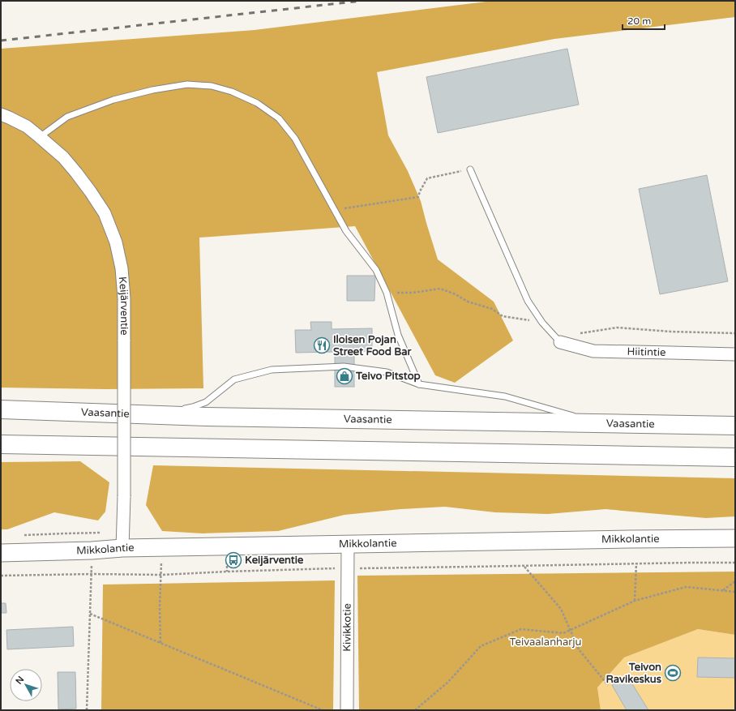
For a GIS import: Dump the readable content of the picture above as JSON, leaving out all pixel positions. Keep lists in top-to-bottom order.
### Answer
{
  "streets": {
    "highway": ["Vaasantie"],
    "main road": ["Mikkolantie"],
    "street": ["Keijärventie", "Hiitintie", "Kivikkotie"]
  },
  "crossings": [
    ["Keijärventie", "Mikkolantie"],
    ["Mikkolantie", "Kivikkotie"]
  ],
  "parks": ["Teivaalanharju"],
  "places": {
    "restaurant": ["Iloisen Pojan Street Food Bar"],
    "shop": ["Teivo Pitstop"],
    "bus stop": ["Keijärventie"],
    "sports": ["Teivon Ravikeskus"]
  },
  "scale_bar": "20 m",
  "north": "top left"
}
